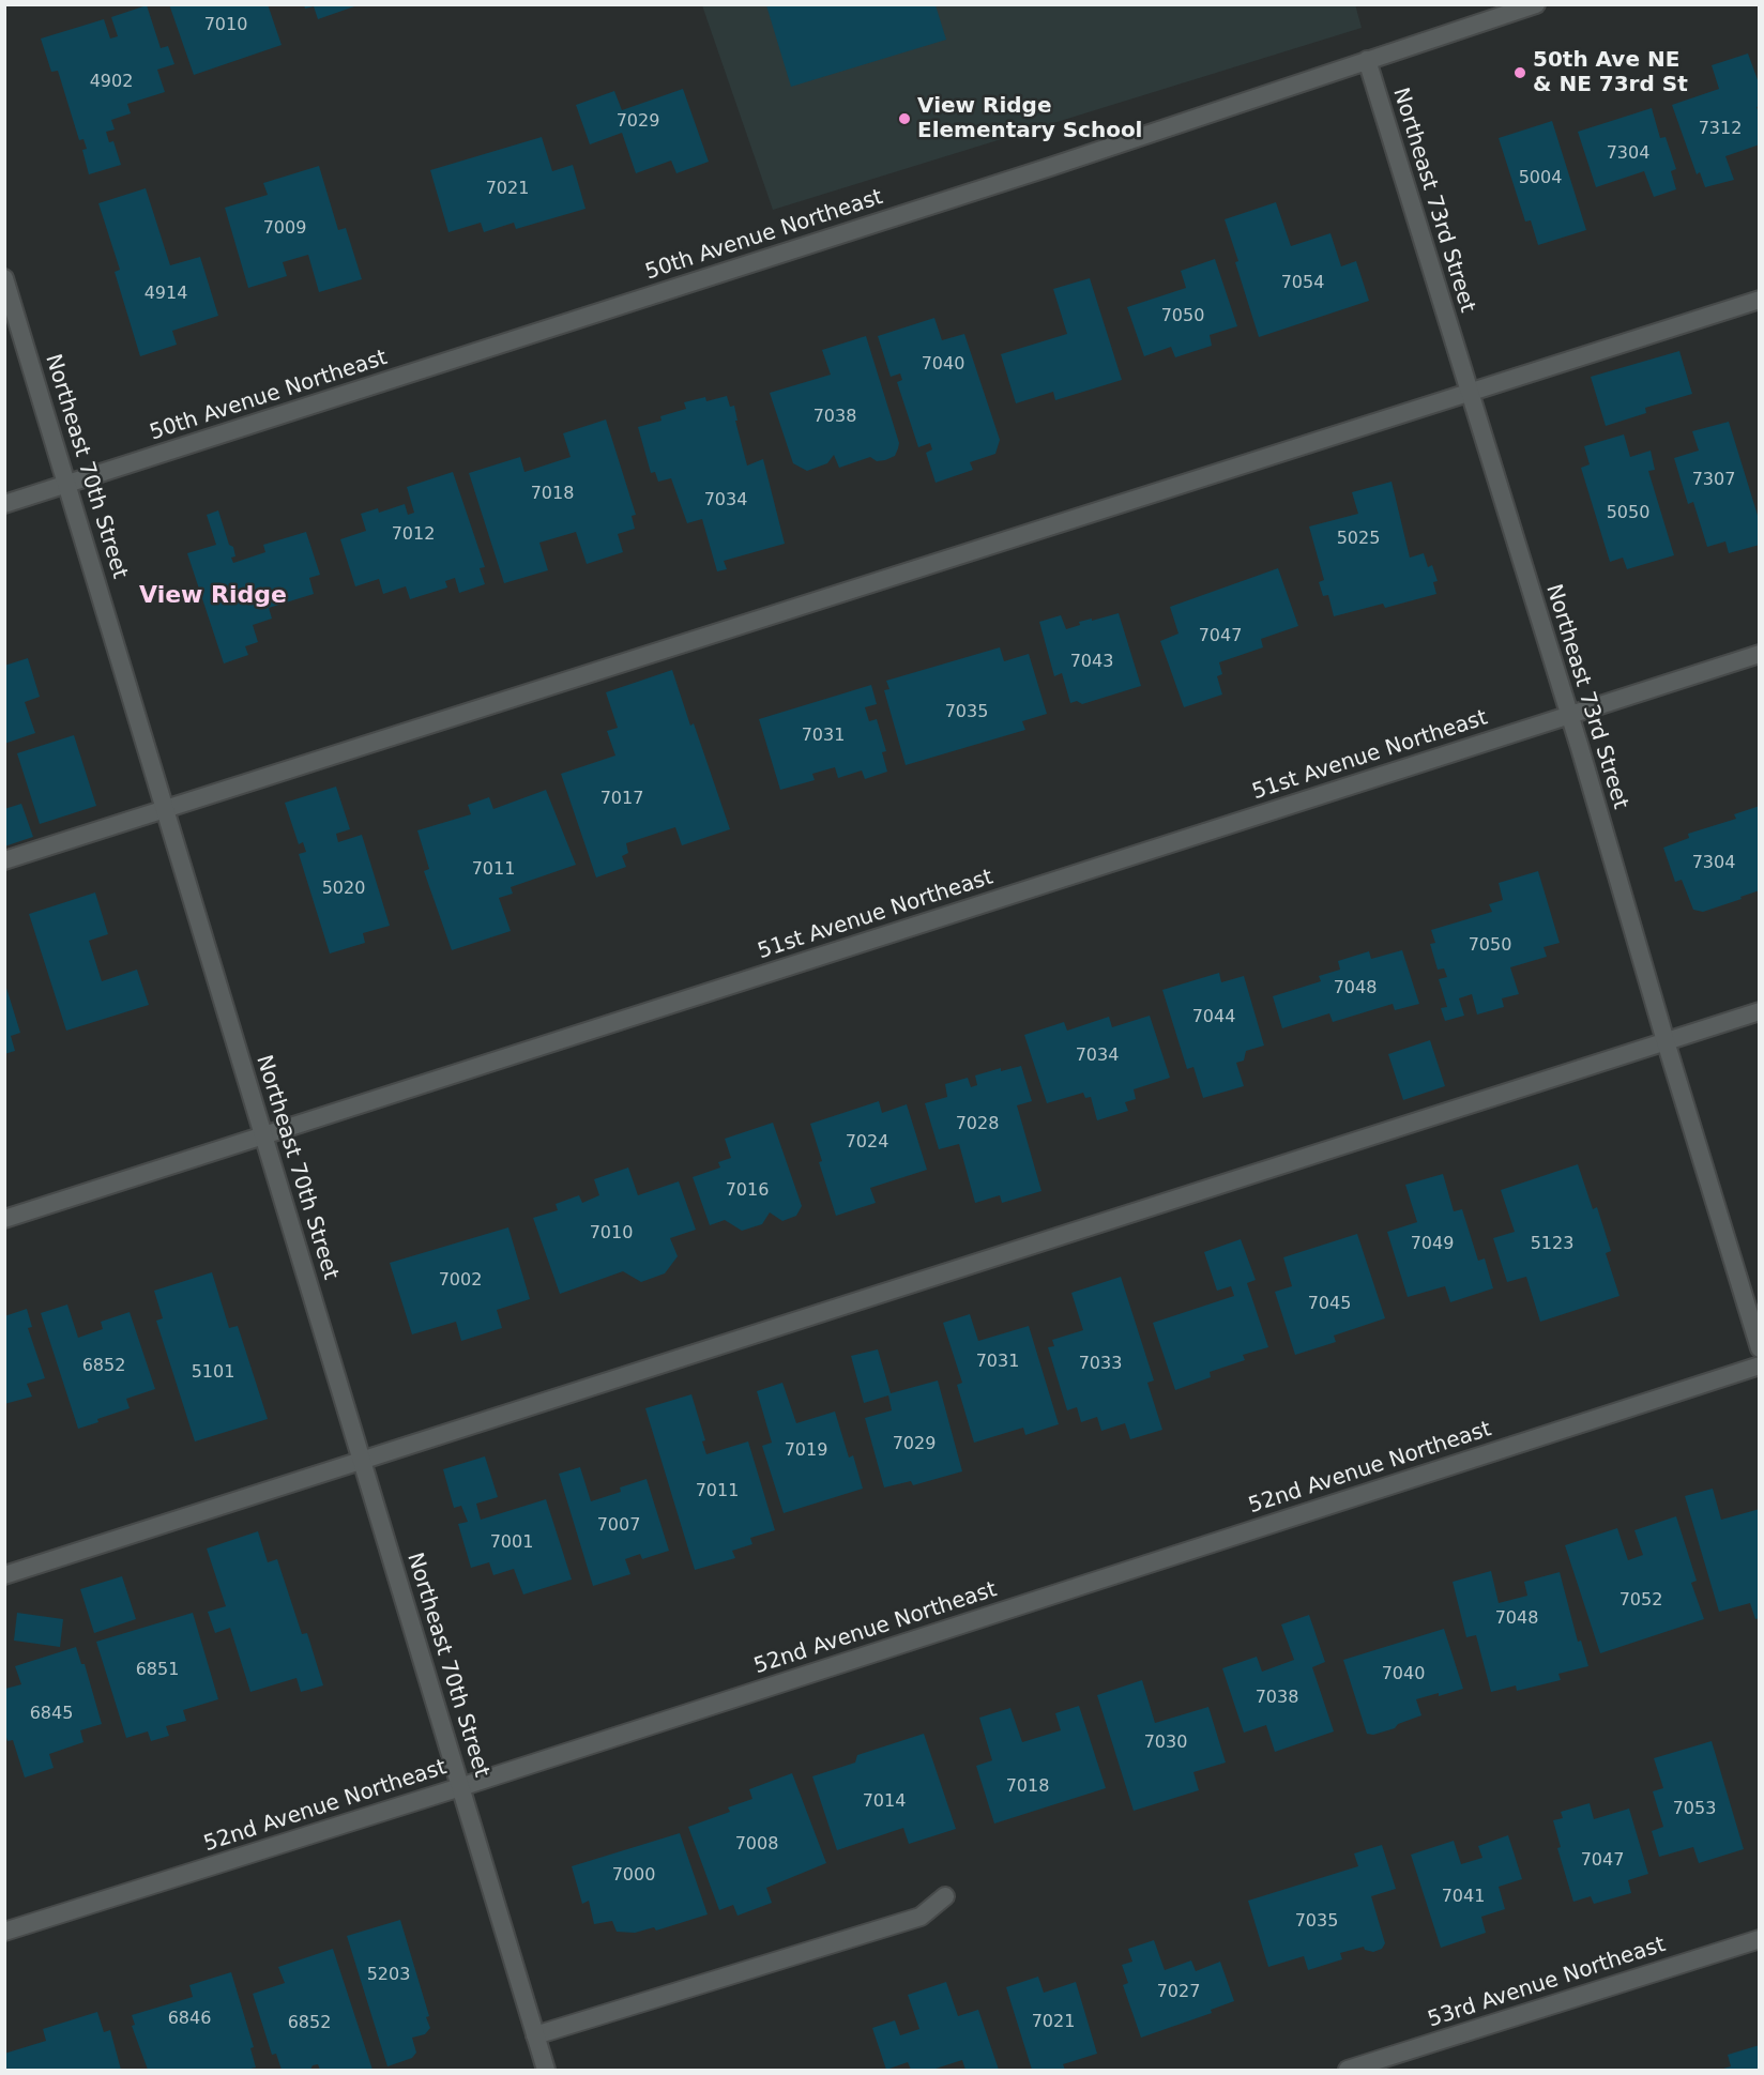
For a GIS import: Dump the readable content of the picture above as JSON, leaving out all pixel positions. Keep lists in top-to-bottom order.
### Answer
{
  "streets": {
    "street": [
      "Northeast 73rd Street",
      "50th Avenue Northeast",
      "Northeast 70th Street",
      "51st Avenue Northeast",
      "52nd Avenue Northeast",
      "53rd Avenue Northeast"
    ]
  },
  "crossings": [
    ["Northeast 73rd Street", "50th Avenue Northeast"],
    ["Northeast 73rd Street", "51st Avenue Northeast"],
    ["50th Avenue Northeast", "Northeast 70th Street"],
    ["Northeast 70th Street", "51st Avenue Northeast"],
    ["Northeast 70th Street", "52nd Avenue Northeast"]
  ],
  "districts": ["View Ridge"],
  "places": ["50th Ave NE & NE 73rd St", "View Ridge Elementary School"],
  "house_numbers": [
    "7010",
    "4902",
    "7029",
    "7312",
    "7304",
    "5004",
    "7021",
    "7009",
    "7054",
    "4914",
    "7050",
    "7040",
    "7038",
    "7307",
    "7018",
    "7034",
    "5050",
    "7012",
    "5025",
    "7047",
    "7043",
    "7035",
    "7031",
    "7017",
    "7304",
    "7011",
    "5020",
    "7050",
    "7048",
    "7044",
    "7034",
    "7028",
    "7024",
    "7016",
    "7010",
    "7049",
    "5123",
    "7002",
    "7045",
    "7031",
    "7033",
    "6852",
    "5101",
    "7029",
    "7019",
    "7011",
    "7007",
    "7001",
    "7052",
    "7048",
    "6851",
    "7040",
    "7038",
    "6845",
    "7030",
    "7018",
    "7014",
    "7053",
    "7008",
    "7047",
    "7000",
    "7041",
    "7035",
    "5203",
    "7027",
    "6846",
    "7021",
    "6852"
  ]
}
